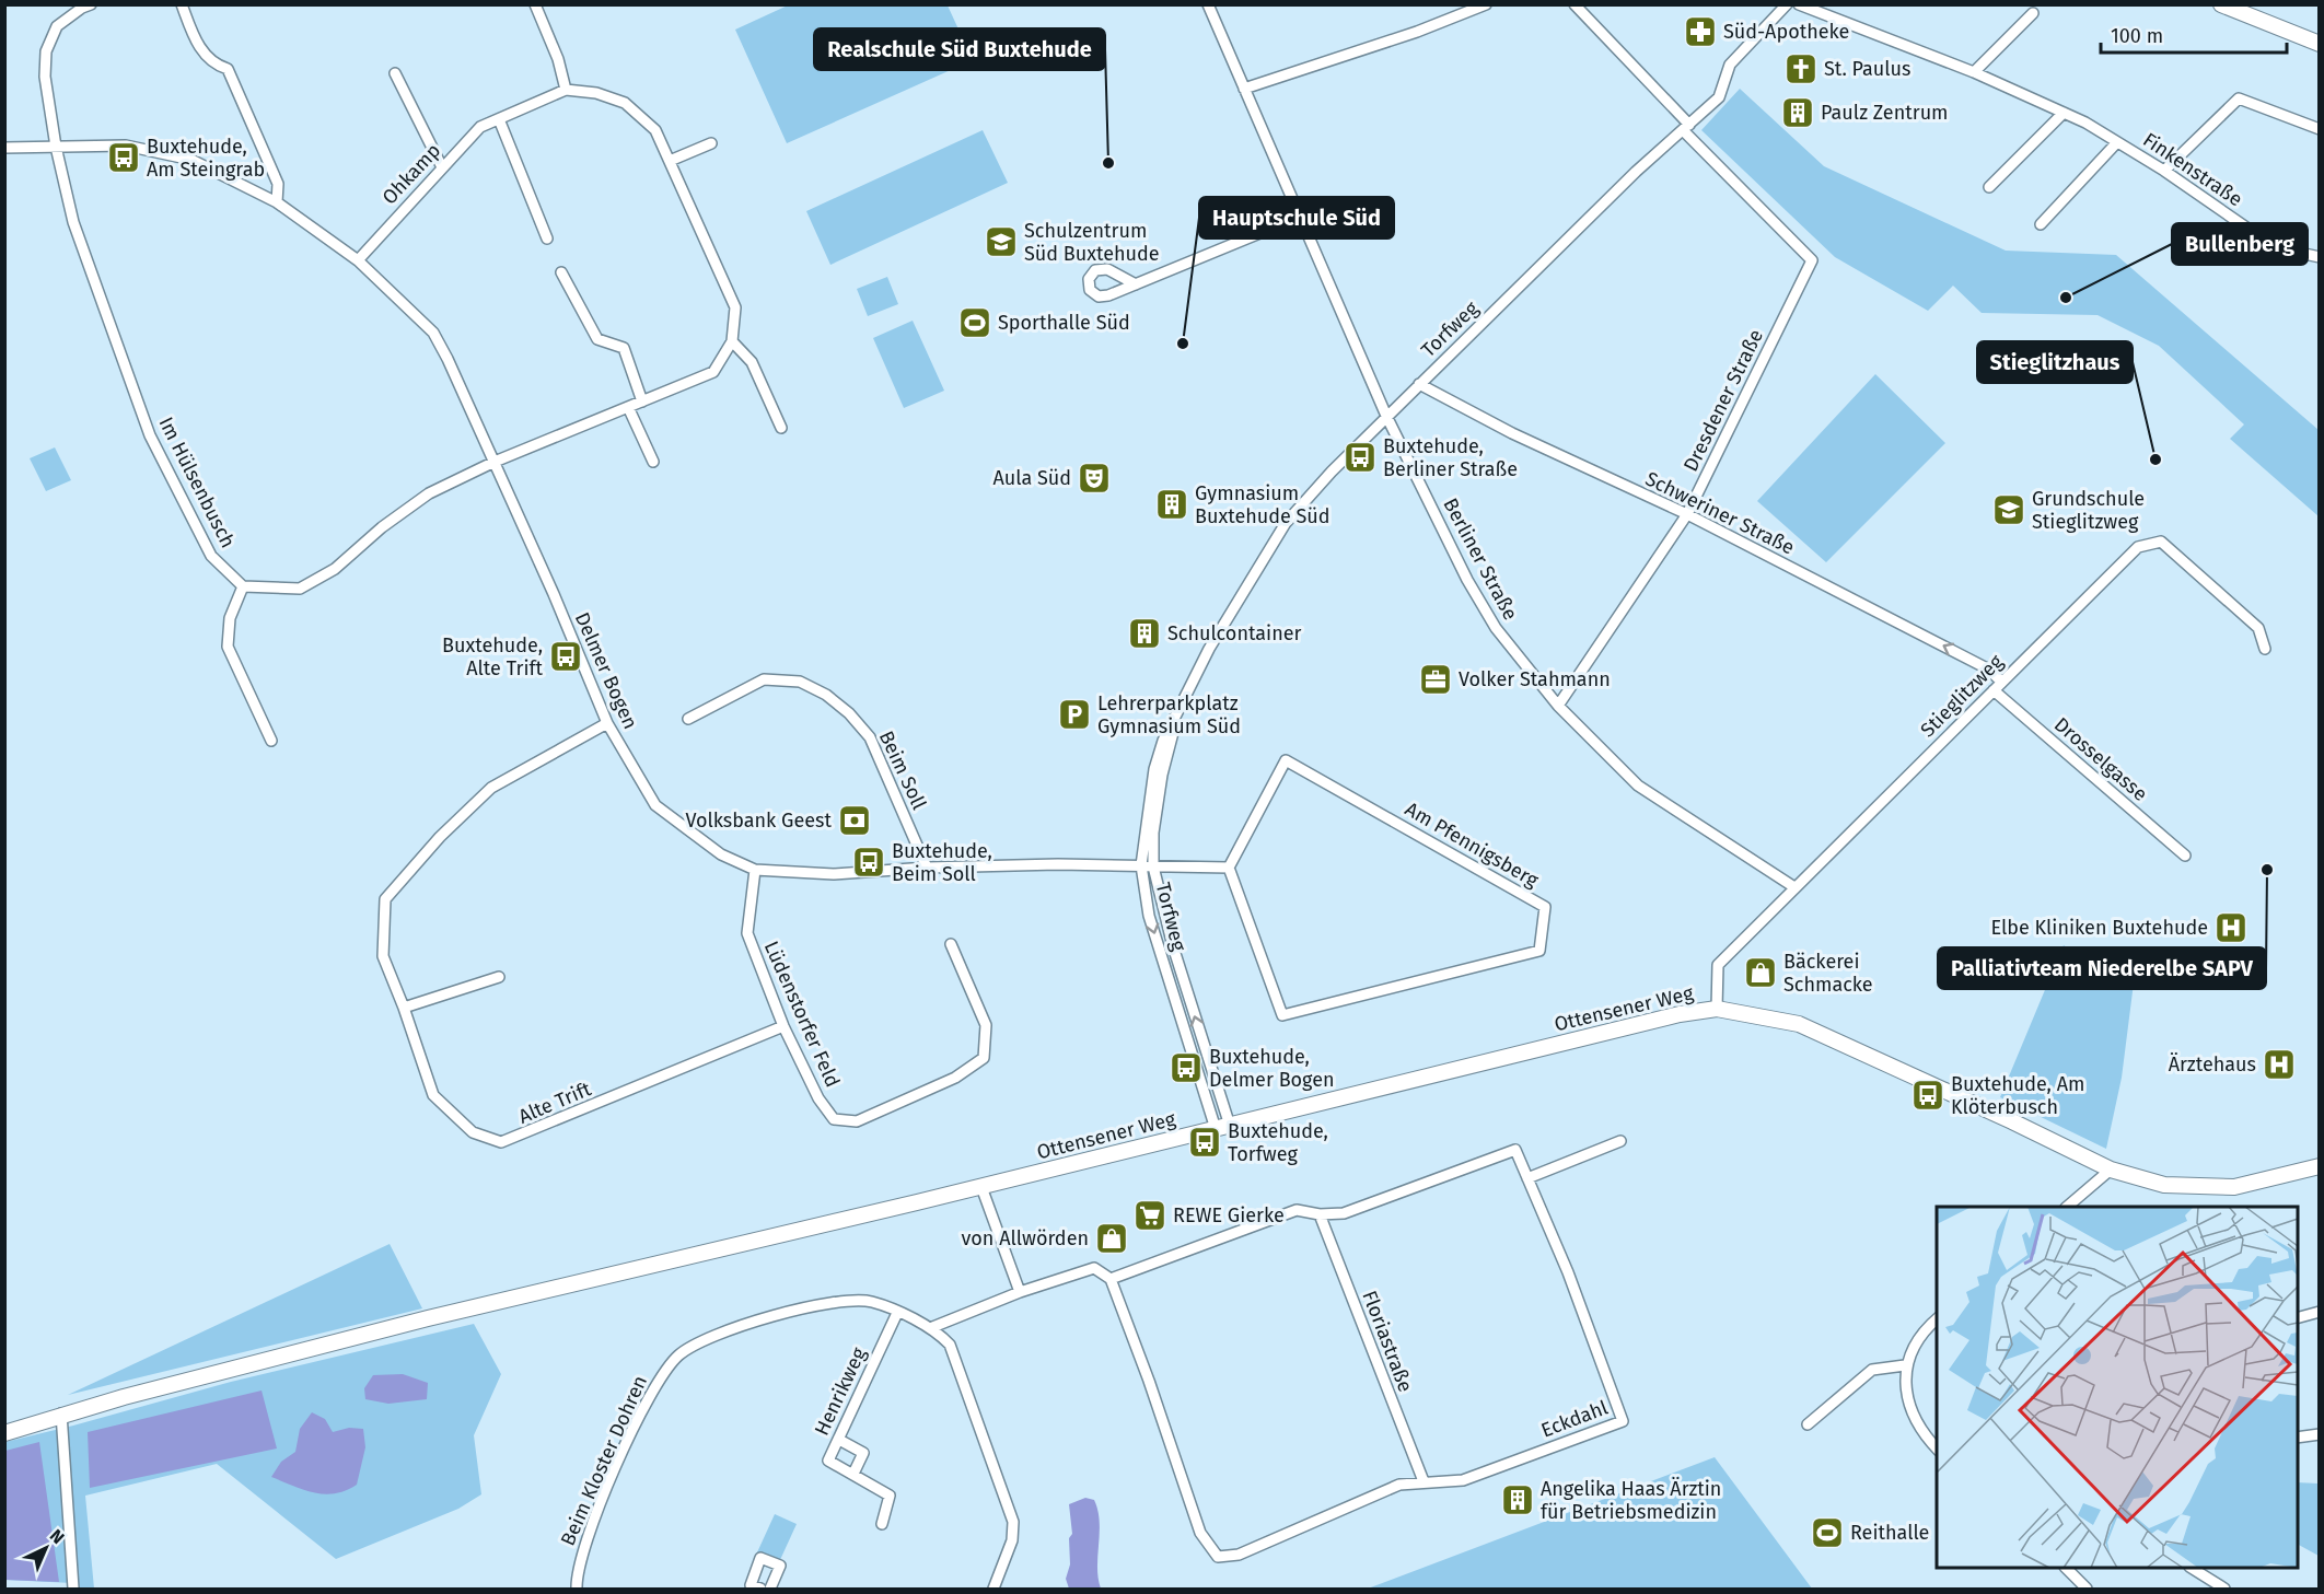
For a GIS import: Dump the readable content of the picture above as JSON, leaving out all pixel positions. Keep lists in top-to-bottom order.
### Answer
{
  "streets": {
    "street": [
      "Finkenstraße",
      "Ohkamp",
      "Torfweg",
      "Dresdener Straße",
      "Im Hülsenbusch",
      "Schweriner Straße",
      "Berliner Straße",
      "Delmer Bogen",
      "Stieglitzweg",
      "Drosselgasse",
      "Beim Soll",
      "Am Pfennigsberg",
      "Ottensener Weg",
      "Lüdenstorfer Feld",
      "Alte Trift",
      "Floriastraße",
      "Henrikweg",
      "Eckdahl",
      "Beim Kloster Dohren"
    ]
  },
  "crossings": [
    ["Ohkamp", "Delmer Bogen"],
    ["Torfweg", "Dresdener Straße"],
    ["Torfweg", "Schweriner Straße"],
    ["Torfweg", "Berliner Straße"],
    ["Torfweg", "Delmer Bogen"],
    ["Torfweg", "Ottensener Weg"],
    ["Dresdener Straße", "Schweriner Straße"],
    ["Dresdener Straße", "Berliner Straße"],
    ["Im Hülsenbusch", "Delmer Bogen"],
    ["Schweriner Straße", "Stieglitzweg"],
    ["Berliner Straße", "Stieglitzweg"],
    ["Delmer Bogen", "Beim Soll"],
    ["Delmer Bogen", "Lüdenstorfer Feld"],
    ["Delmer Bogen", "Alte Trift"],
    ["Stieglitzweg", "Drosselgasse"],
    ["Stieglitzweg", "Ottensener Weg"],
    ["Lüdenstorfer Feld", "Alte Trift"],
    ["Floriastraße", "Eckdahl"],
    ["Henrikweg", "Beim Kloster Dohren"]
  ],
  "one_way": ["Schweriner Straße"],
  "places": {
    "pharmacy": ["Süd-Apotheke"],
    "church": ["St. Paulus"],
    "building": [
      "Paulz Zentrum",
      "Gymnasium Buxtehude Süd",
      "Schulcontainer",
      "Angelika Haas Ärztin für Betriebsmedizin"
    ],
    "bus stop": [
      "Buxtehude, Am Steingrab",
      "Buxtehude, Berliner Straße",
      "Buxtehude, Alte Trift",
      "Buxtehude, Beim Soll",
      "Buxtehude, Delmer Bogen",
      "Buxtehude, Am Klöterbusch",
      "Buxtehude, Torfweg"
    ],
    "other": [
      "Realschule Süd Buxtehude",
      "Bullenberg",
      "Hauptschule Süd",
      "Stieglitzhaus",
      "Palliativteam Niederelbe SAPV"
    ],
    "school or university": ["Schulzentrum Süd Buxtehude", "Grundschule Stieglitzweg"],
    "sports": ["Sporthalle Süd", "Reithalle"],
    "theatre": ["Aula Süd"],
    "office": ["Volker Stahmann"],
    "parking": ["Lehrerparkplatz Gymnasium Süd"],
    "bank": ["Volksbank Geest"],
    "hospital": ["Elbe Kliniken Buxtehude", "Ärztehaus"],
    "shop": ["Bäckerei Schmacke", "von Allwörden"],
    "supermarket": ["REWE Gierke"]
  },
  "scale_bar": "100 m",
  "north": "top right"
}
